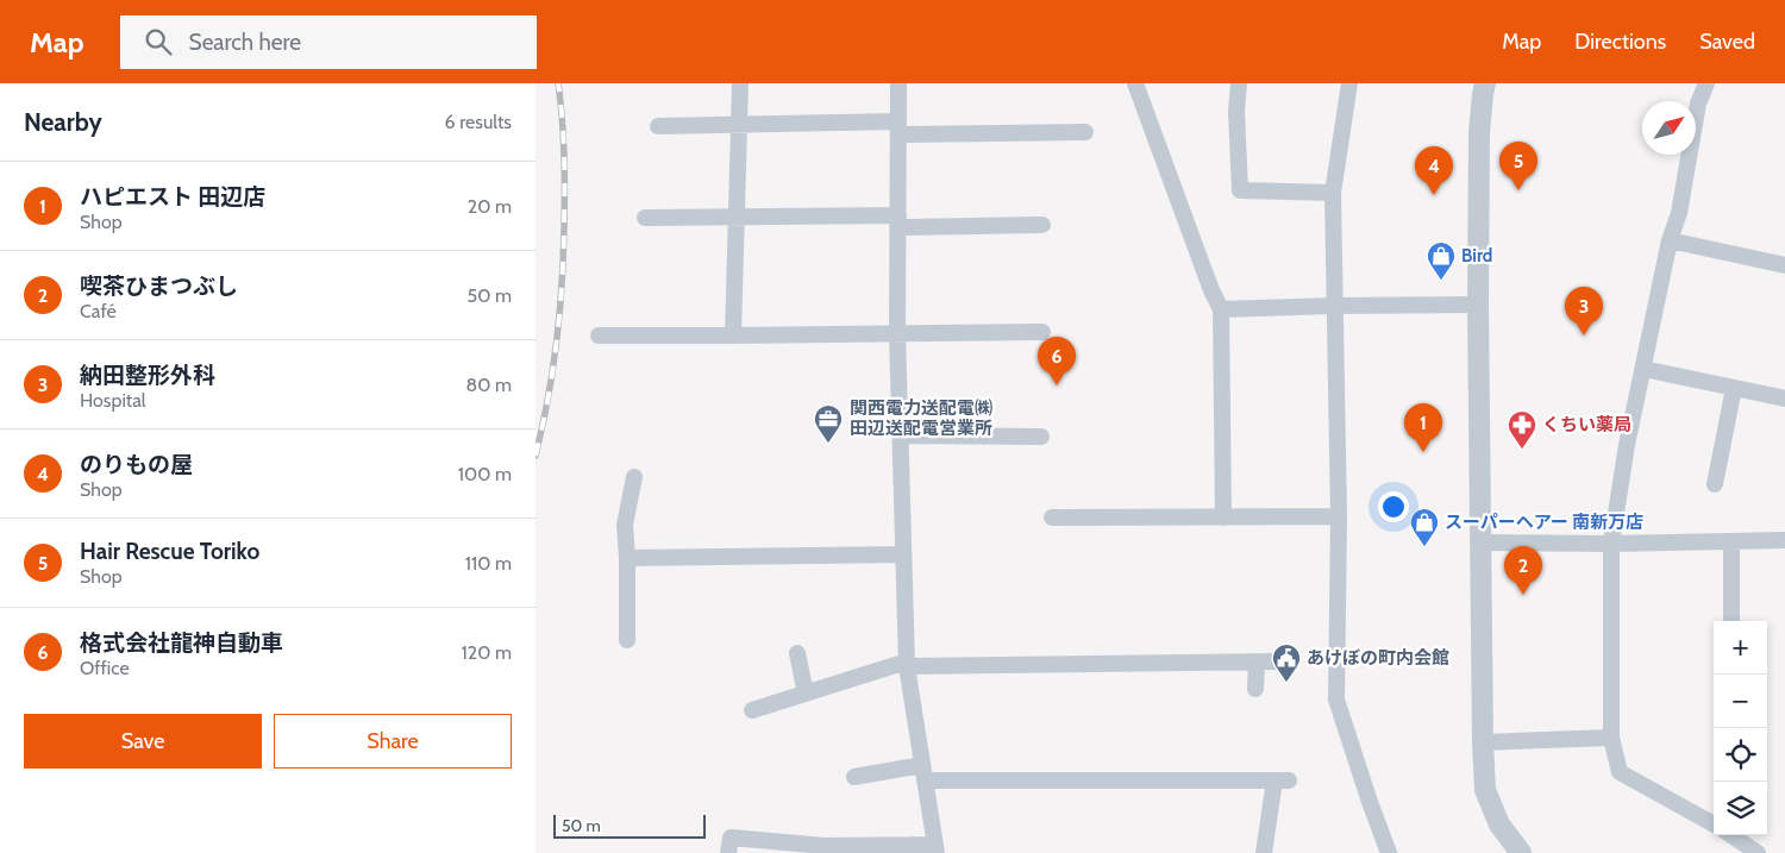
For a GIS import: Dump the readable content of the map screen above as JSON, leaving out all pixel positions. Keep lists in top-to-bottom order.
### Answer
{
  "places": {
    "shop": ["Bird", "スーパーヘアー 南新万店"],
    "office": ["関西電力送配電㈱ 田辺送配電営業所"],
    "pharmacy": ["くちい薬局"],
    "public building": ["あけぼの町内会館"]
  },
  "scale_bar": "50 m",
  "north": "top right",
  "page": {
    "header": "Map",
    "search": "Search here",
    "nav": ["Map", "Directions", "Saved"],
    "heading": ["Nearby", "6 results"],
    "pins": [
      "5",
      "4",
      "3",
      "6",
      "1",
      "2"
    ],
    "list": [
      {
        "mark": "1",
        "name": "ハピエスト 田辺店",
        "note": "Shop",
        "value": "20 m"
      },
      {
        "mark": "2",
        "name": "喫茶ひまつぶし",
        "note": "Café",
        "value": "50 m"
      },
      {
        "mark": "3",
        "name": "納田整形外科",
        "note": "Hospital",
        "value": "80 m"
      },
      {
        "mark": "4",
        "name": "のりもの屋",
        "note": "Shop",
        "value": "100 m"
      },
      {
        "mark": "5",
        "name": "Hair Rescue Toriko",
        "note": "Shop",
        "value": "110 m"
      },
      {
        "mark": "6",
        "name": "格式会社龍神自動車",
        "note": "Office",
        "value": "120 m"
      }
    ],
    "map_buttons": ["+", "−"],
    "buttons": ["Save", "Share"],
    "scale": "50 m"
  }
}
